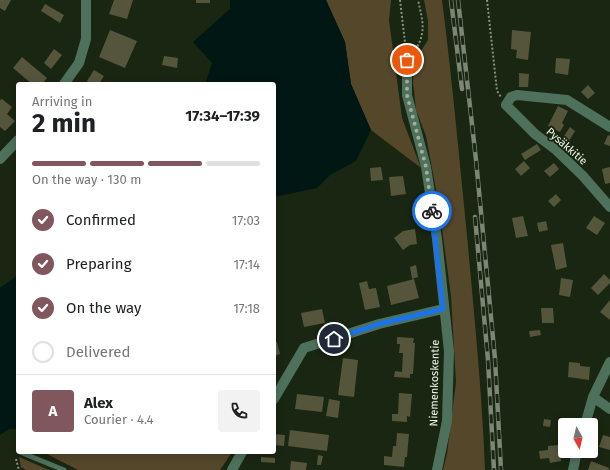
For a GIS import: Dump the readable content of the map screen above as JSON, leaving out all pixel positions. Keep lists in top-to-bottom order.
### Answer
{
  "streets": {
    "street": ["Pysäkkitie", "Niemenkoskentie"]
  },
  "north": "bottom",
  "page": {
    "heading": ["2 min", "Arriving in", "17:34–17:39"],
    "panel": ["Alex", "Courier · 4.4"],
    "bar": "On the way · 130 m",
    "list": [
      ["Confirmed", "17:03"],
      ["Preparing", "17:14"],
      ["On the way", "17:18"],
      "Delivered"
    ],
    "round": "A"
  }
}
